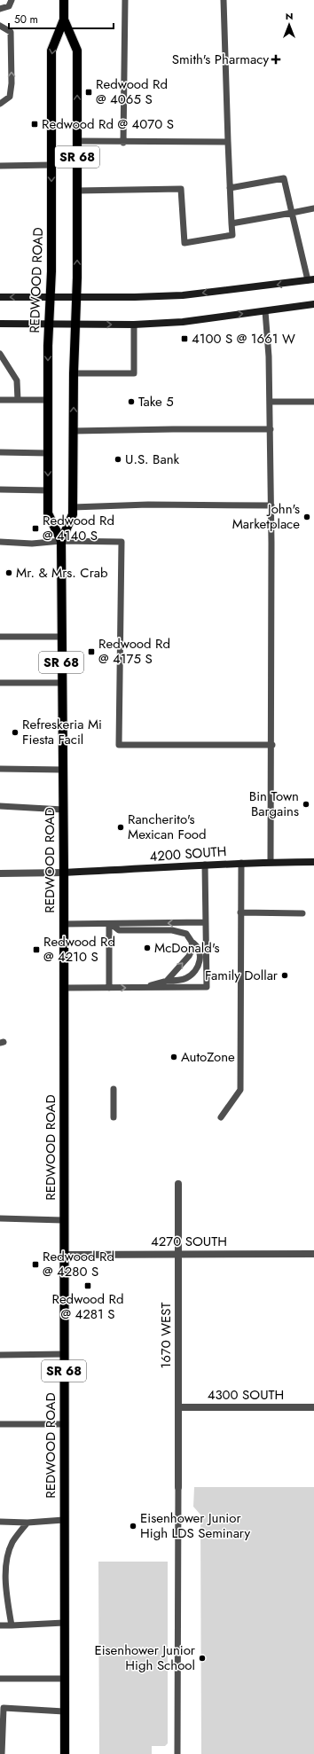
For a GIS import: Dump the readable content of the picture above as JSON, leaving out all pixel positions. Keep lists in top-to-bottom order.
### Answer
{
  "streets": {
    "main road": ["SR 68", "REDWOOD ROAD", "4200 SOUTH"],
    "street": ["4270 SOUTH", "1670 WEST", "4300 SOUTH"]
  },
  "crossings": [
    ["REDWOOD ROAD", "4200 SOUTH"],
    ["REDWOOD ROAD", "4270 SOUTH"],
    ["4270 SOUTH", "1670 WEST"],
    ["1670 WEST", "4300 SOUTH"]
  ],
  "places": {
    "health": ["Smith's Pharmacy"],
    "transit": [
      "Redwood Rd @ 4065 S",
      "Redwood Rd @ 4070 S",
      "4100 S @ 1661 W",
      "Redwood Rd @ 4140 S",
      "Redwood Rd @ 4175 S",
      "Redwood Rd @ 4210 S",
      "Redwood Rd @ 4280 S",
      "Redwood Rd @ 4281 S"
    ],
    "other": [
      "Take 5",
      "U.S. Bank",
      "John's Marketplace",
      "Mr. & Mrs. Crab",
      "Refreskeria Mi Fiesta Facil",
      "Bin Town Bargains",
      "Rancherito's Mexican Food",
      "McDonald's",
      "Family Dollar",
      "AutoZone",
      "Eisenhower Junior High LDS Seminary",
      "Eisenhower Junior High School"
    ]
  },
  "scale_bar": "50 m",
  "north": "top"
}
